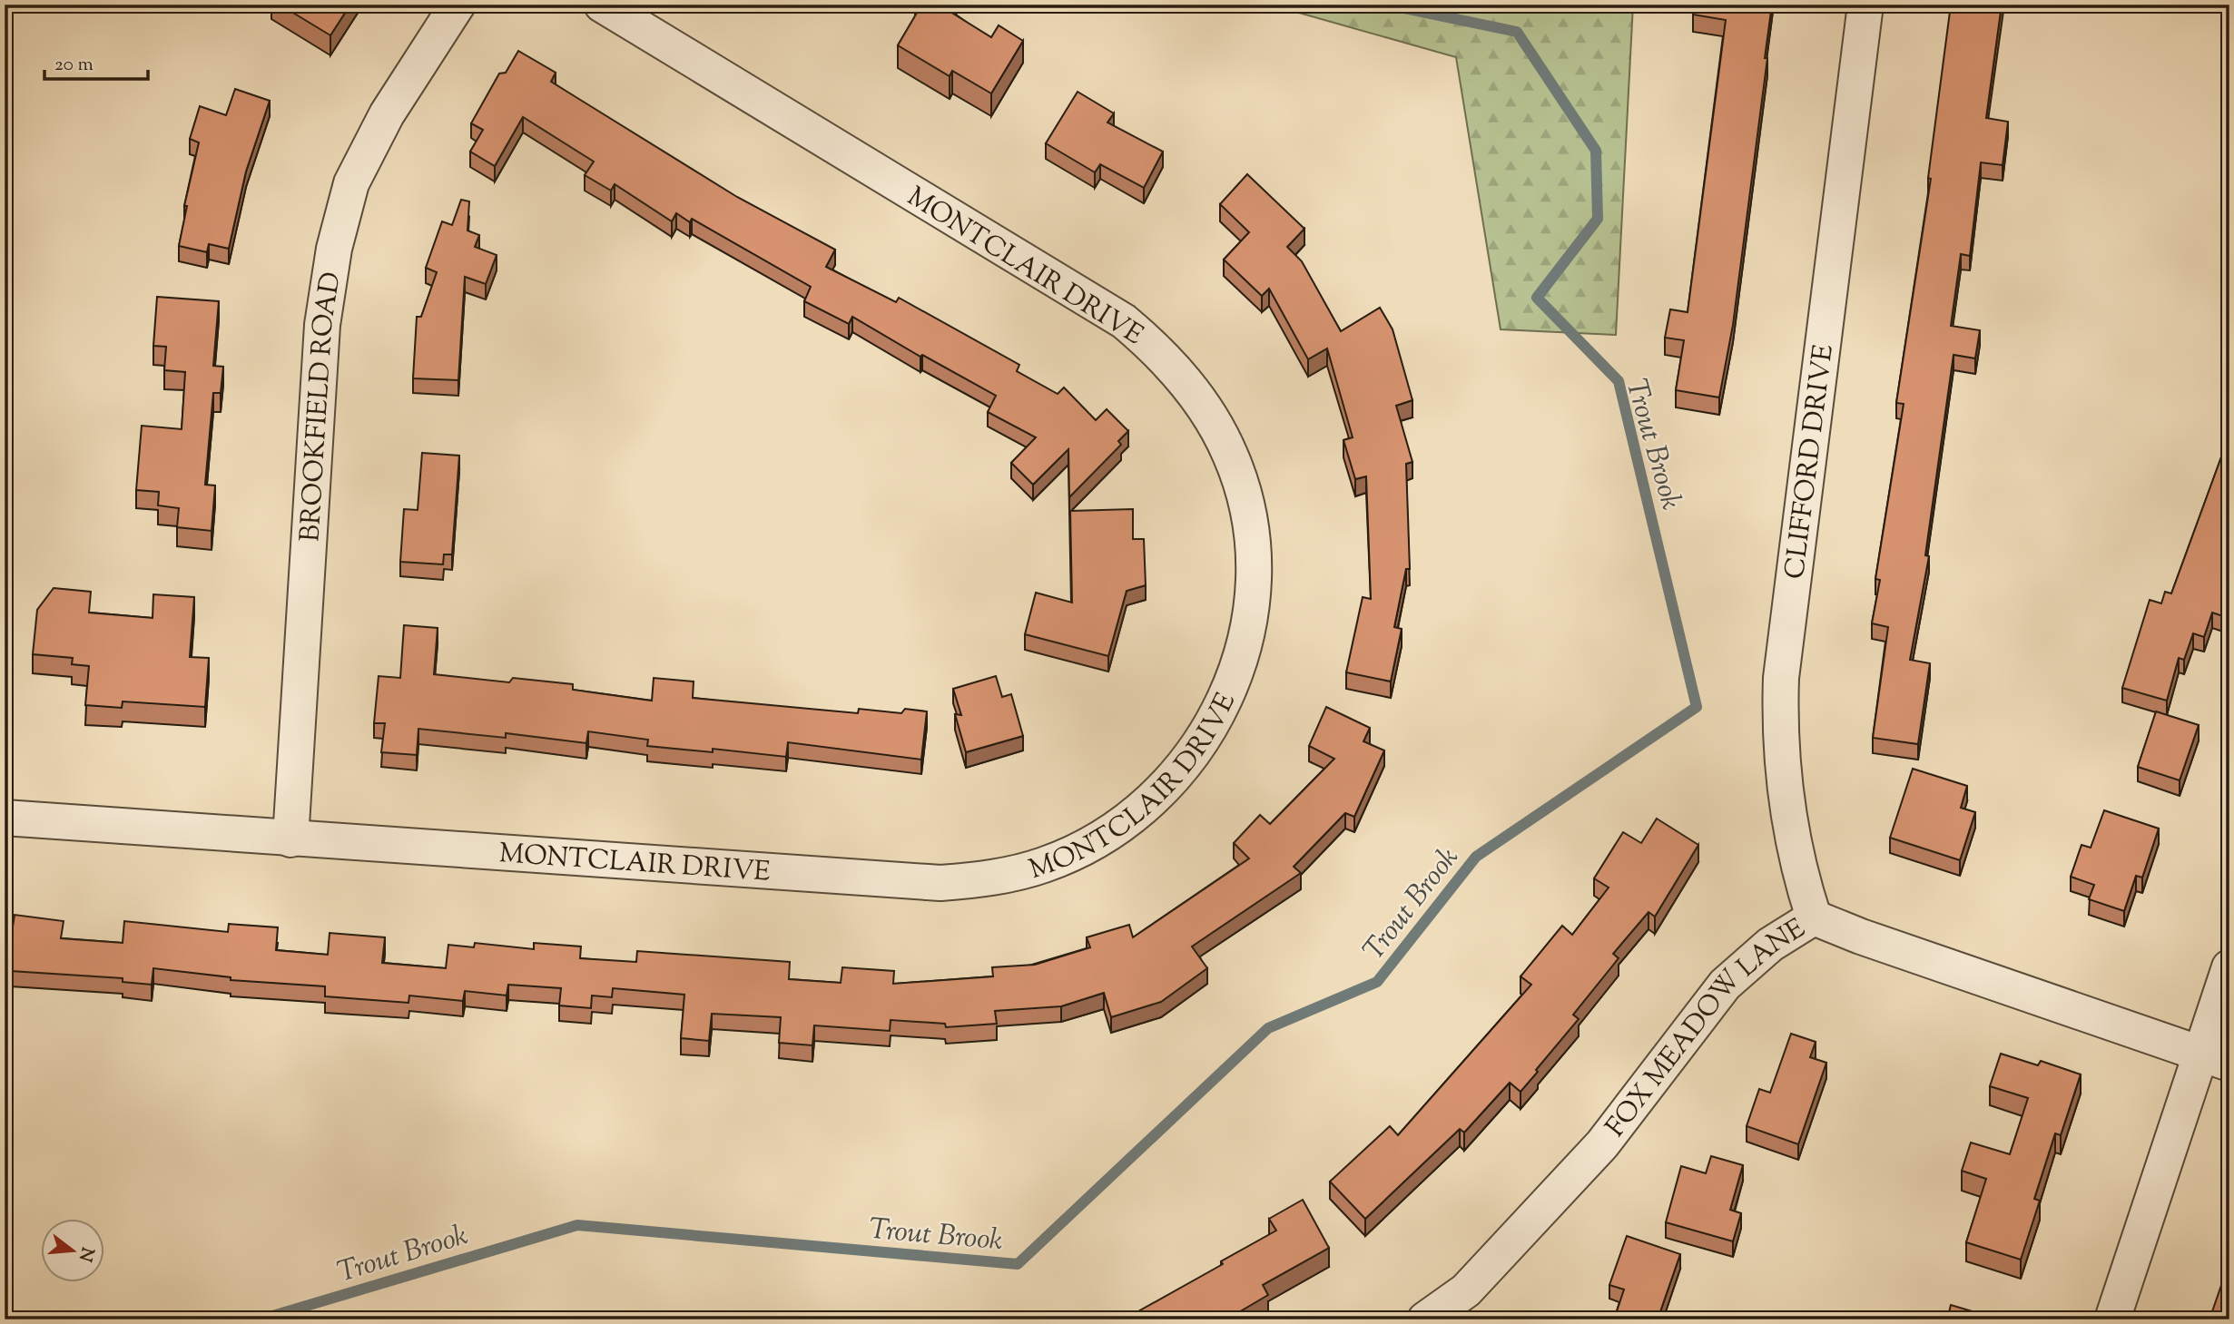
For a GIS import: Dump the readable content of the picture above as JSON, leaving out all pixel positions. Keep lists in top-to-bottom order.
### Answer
{
  "streets": {
    "street": [
      "MONTCLAIR DRIVE",
      "BROOKFIELD ROAD",
      "CLIFFORD DRIVE",
      "FOX MEADOW LANE"
    ]
  },
  "crossings": [
    ["MONTCLAIR DRIVE", "BROOKFIELD ROAD"],
    ["CLIFFORD DRIVE", "FOX MEADOW LANE"]
  ],
  "water": ["Trout Brook"],
  "scale_bar": "20 m",
  "north": "right"
}
